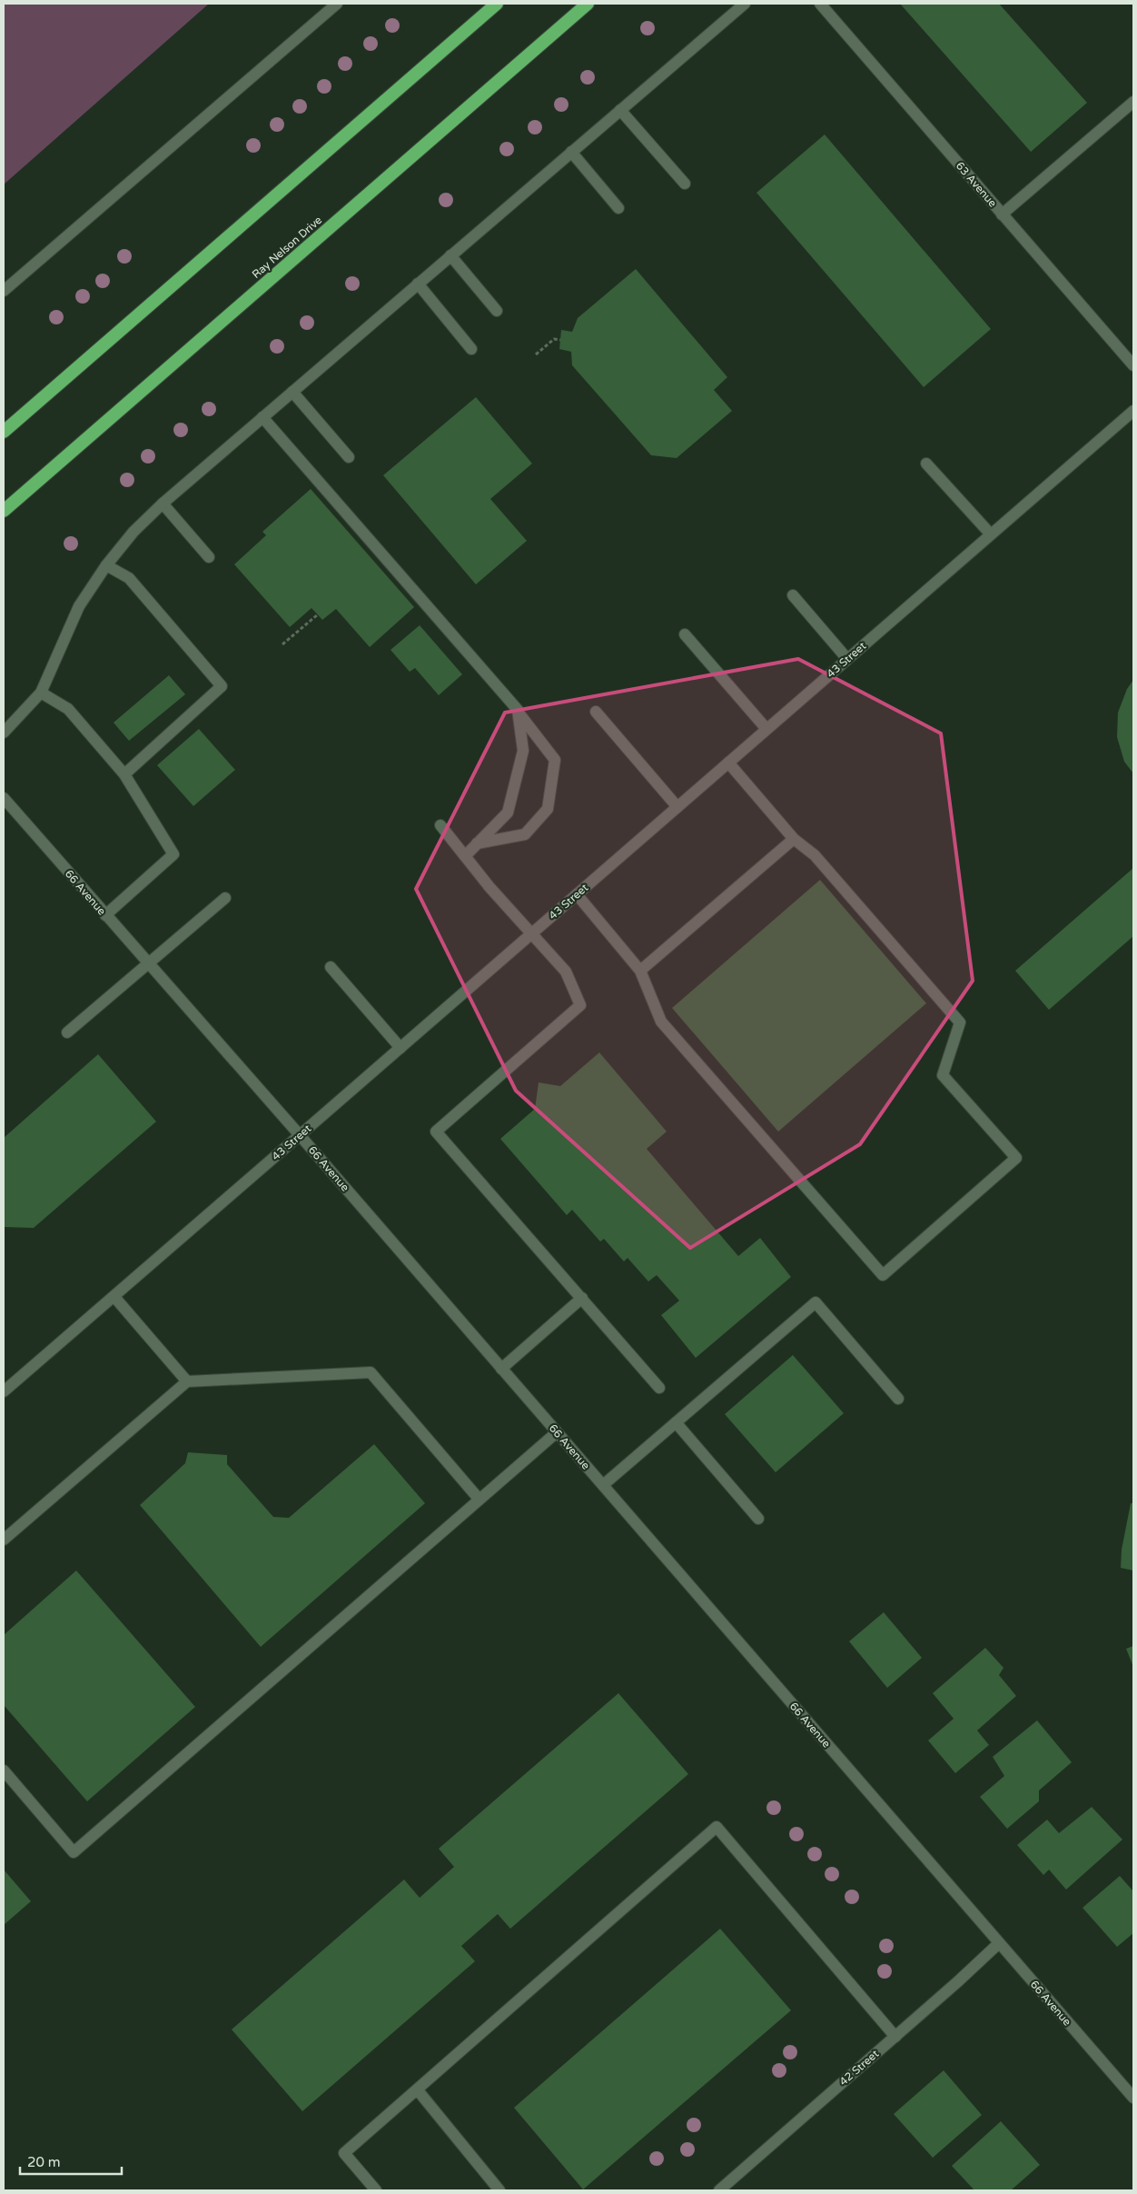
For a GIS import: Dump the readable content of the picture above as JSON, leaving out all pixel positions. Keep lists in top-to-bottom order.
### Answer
{
  "streets": {
    "highway": ["Ray Nelson Drive"],
    "street": [
      "63 Avenue",
      "43 Street",
      "66 Avenue",
      "42 Street"
    ]
  },
  "crossings": [
    ["43 Street", "66 Avenue"],
    ["66 Avenue", "42 Street"]
  ],
  "scale_bar": "20 m"
}
